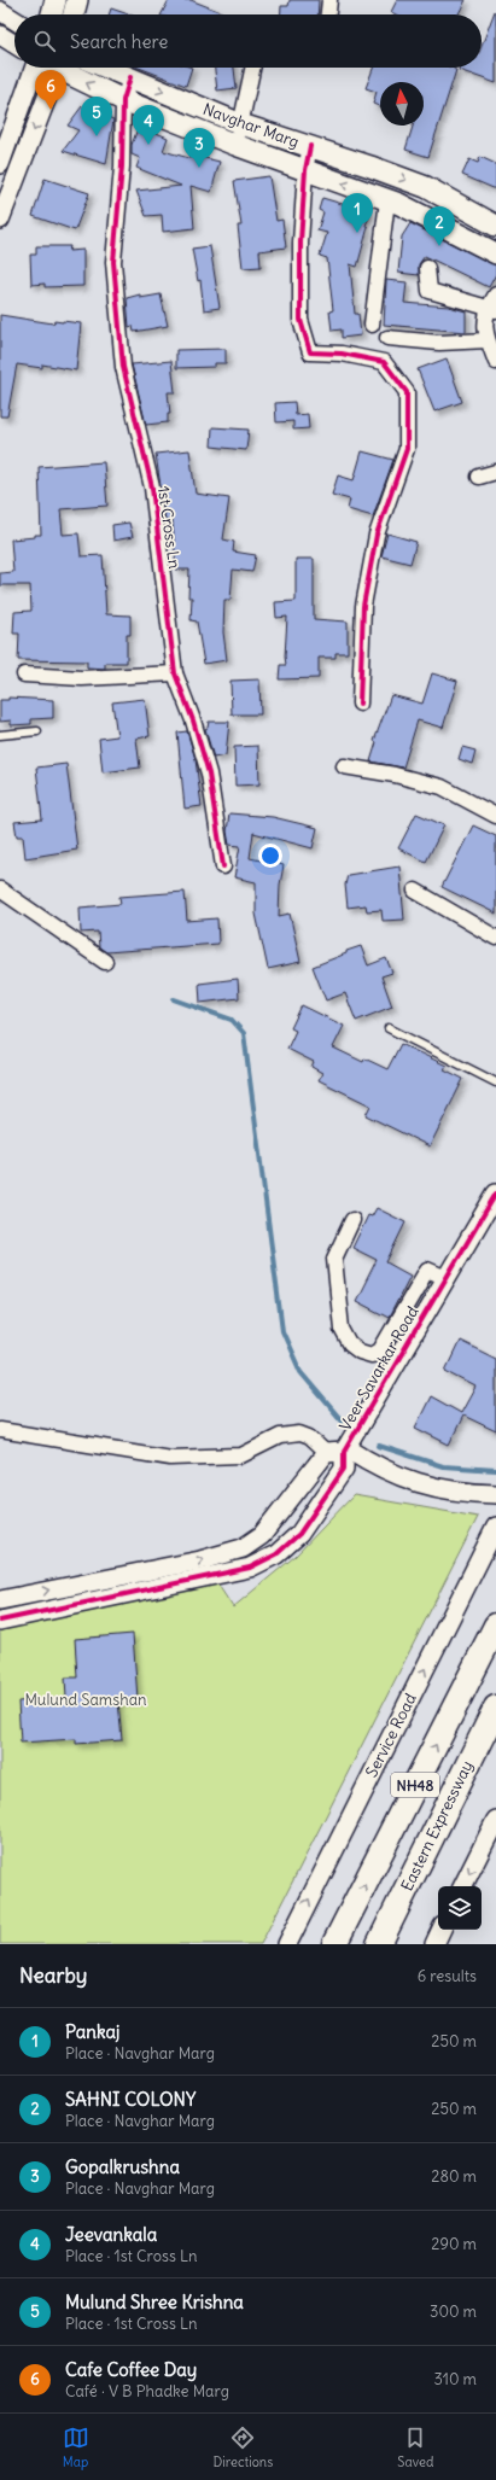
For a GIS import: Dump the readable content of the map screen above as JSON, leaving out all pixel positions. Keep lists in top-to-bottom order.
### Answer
{
  "streets": {
    "highway": ["NH48", "Eastern Expressway"],
    "main road": ["Navghar Marg"],
    "street": ["1st Cross Ln", "Veer Savarkar Road", "Service Road"]
  },
  "crossings": [
    ["Navghar Marg", "1st Cross Ln"]
  ],
  "one_way": ["Service Road"],
  "parks": ["Mulund Samshan"],
  "north": "top",
  "page": {
    "search": "Search here",
    "pins": [
      "6",
      "5",
      "4",
      "3",
      "1",
      "2"
    ],
    "heading": ["Nearby", "6 results"],
    "list": [
      {
        "mark": "1",
        "name": "Pankaj",
        "note": "Place · Navghar Marg",
        "value": "250 m"
      },
      {
        "mark": "2",
        "name": "SAHNI COLONY",
        "note": "Place · Navghar Marg",
        "value": "250 m"
      },
      {
        "mark": "3",
        "name": "Gopalkrushna",
        "note": "Place · Navghar Marg",
        "value": "280 m"
      },
      {
        "mark": "4",
        "name": "Jeevankala",
        "note": "Place · 1st Cross Ln",
        "value": "290 m"
      },
      {
        "mark": "5",
        "name": "Mulund Shree Krishna",
        "note": "Place · 1st Cross Ln",
        "value": "300 m"
      },
      {
        "mark": "6",
        "name": "Cafe Coffee Day",
        "note": "Café · V B Phadke Marg",
        "value": "310 m"
      }
    ],
    "nav": ["Map", "Directions", "Saved"]
  }
}
